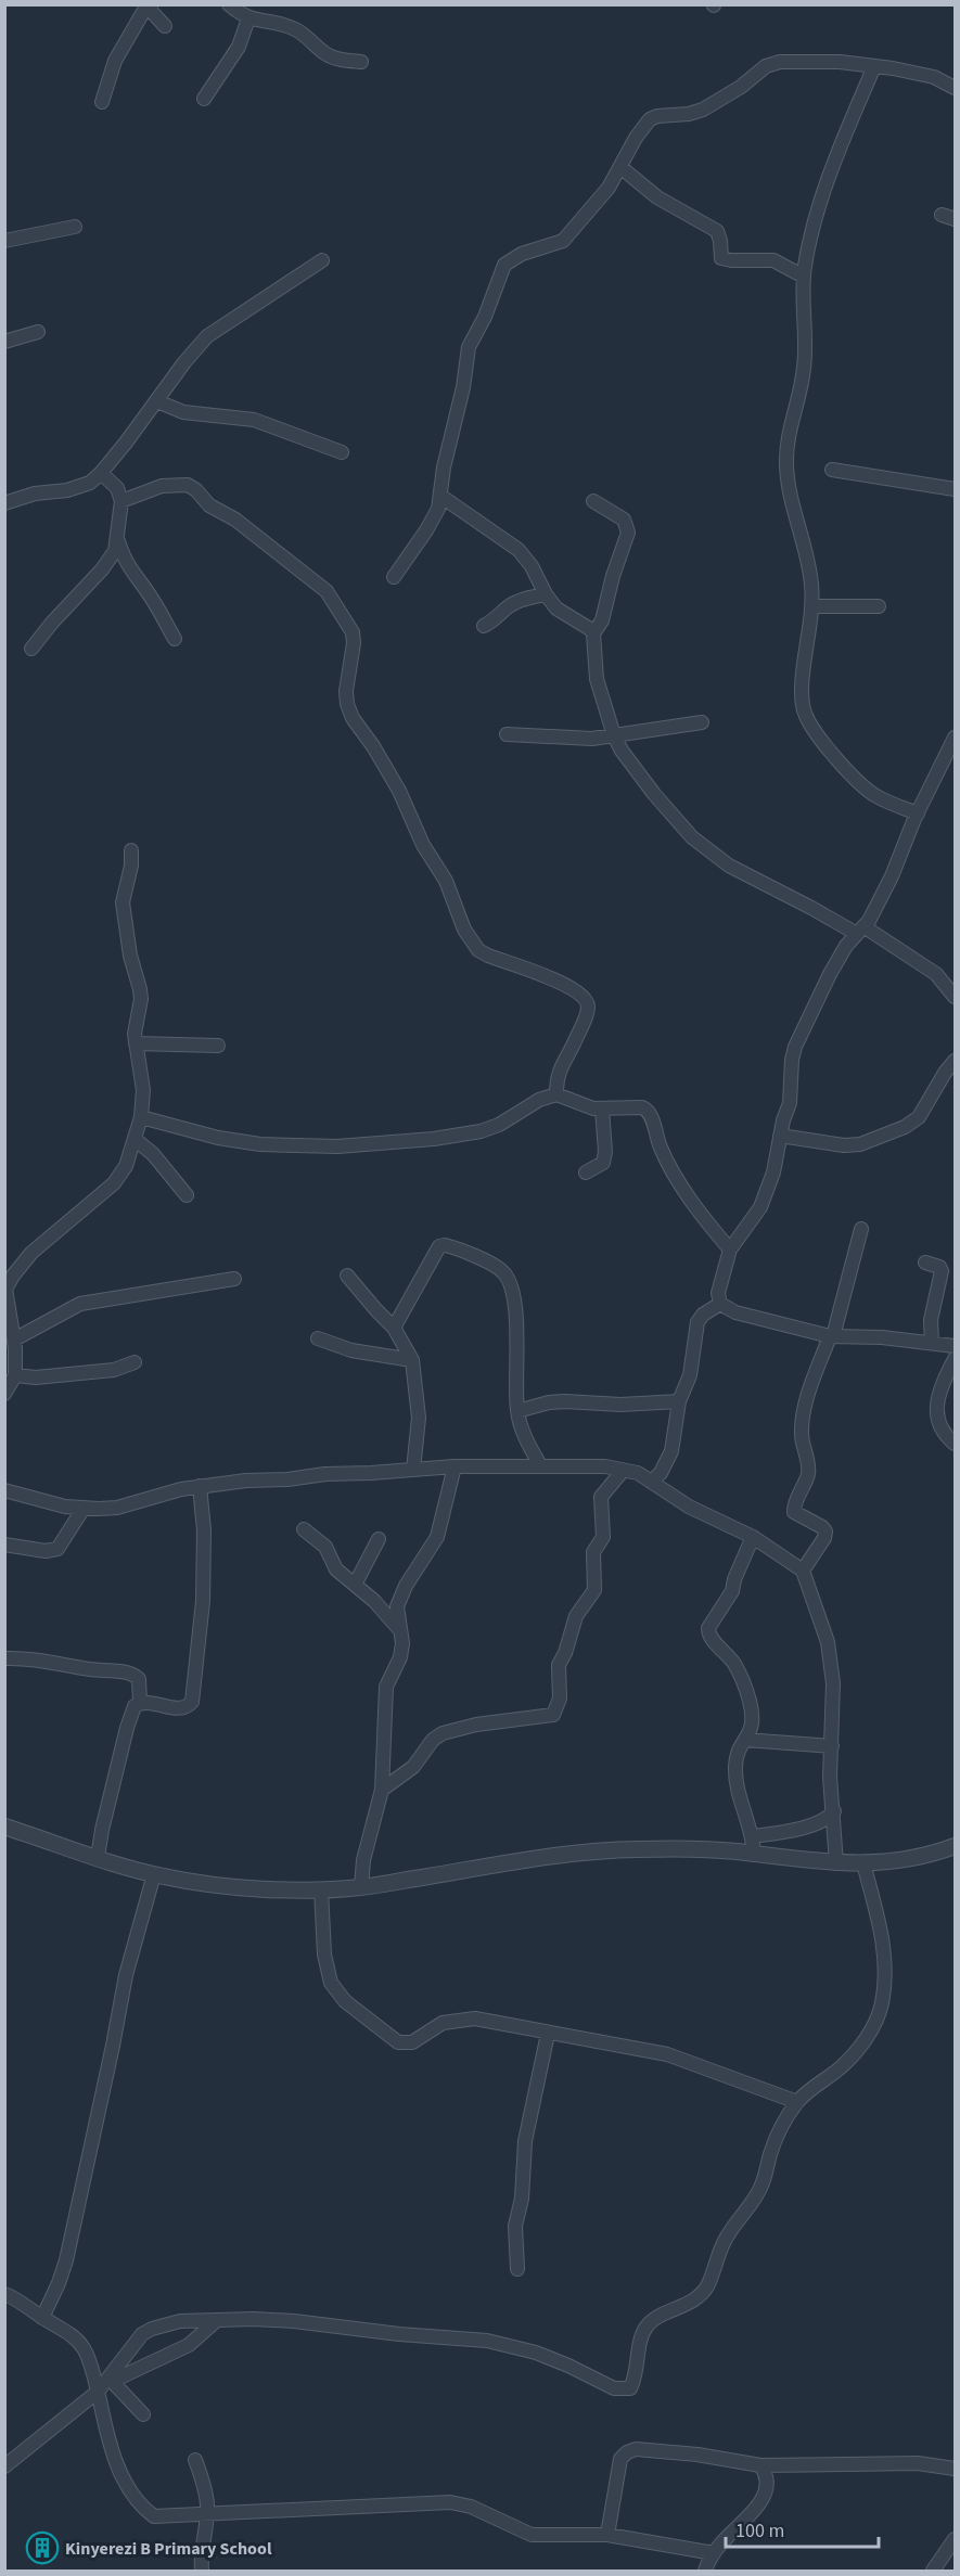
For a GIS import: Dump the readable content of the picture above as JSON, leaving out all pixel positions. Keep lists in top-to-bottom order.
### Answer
{
  "places": {
    "building": ["Kinyerezi B Primary School"]
  },
  "scale_bar": "100 m"
}
